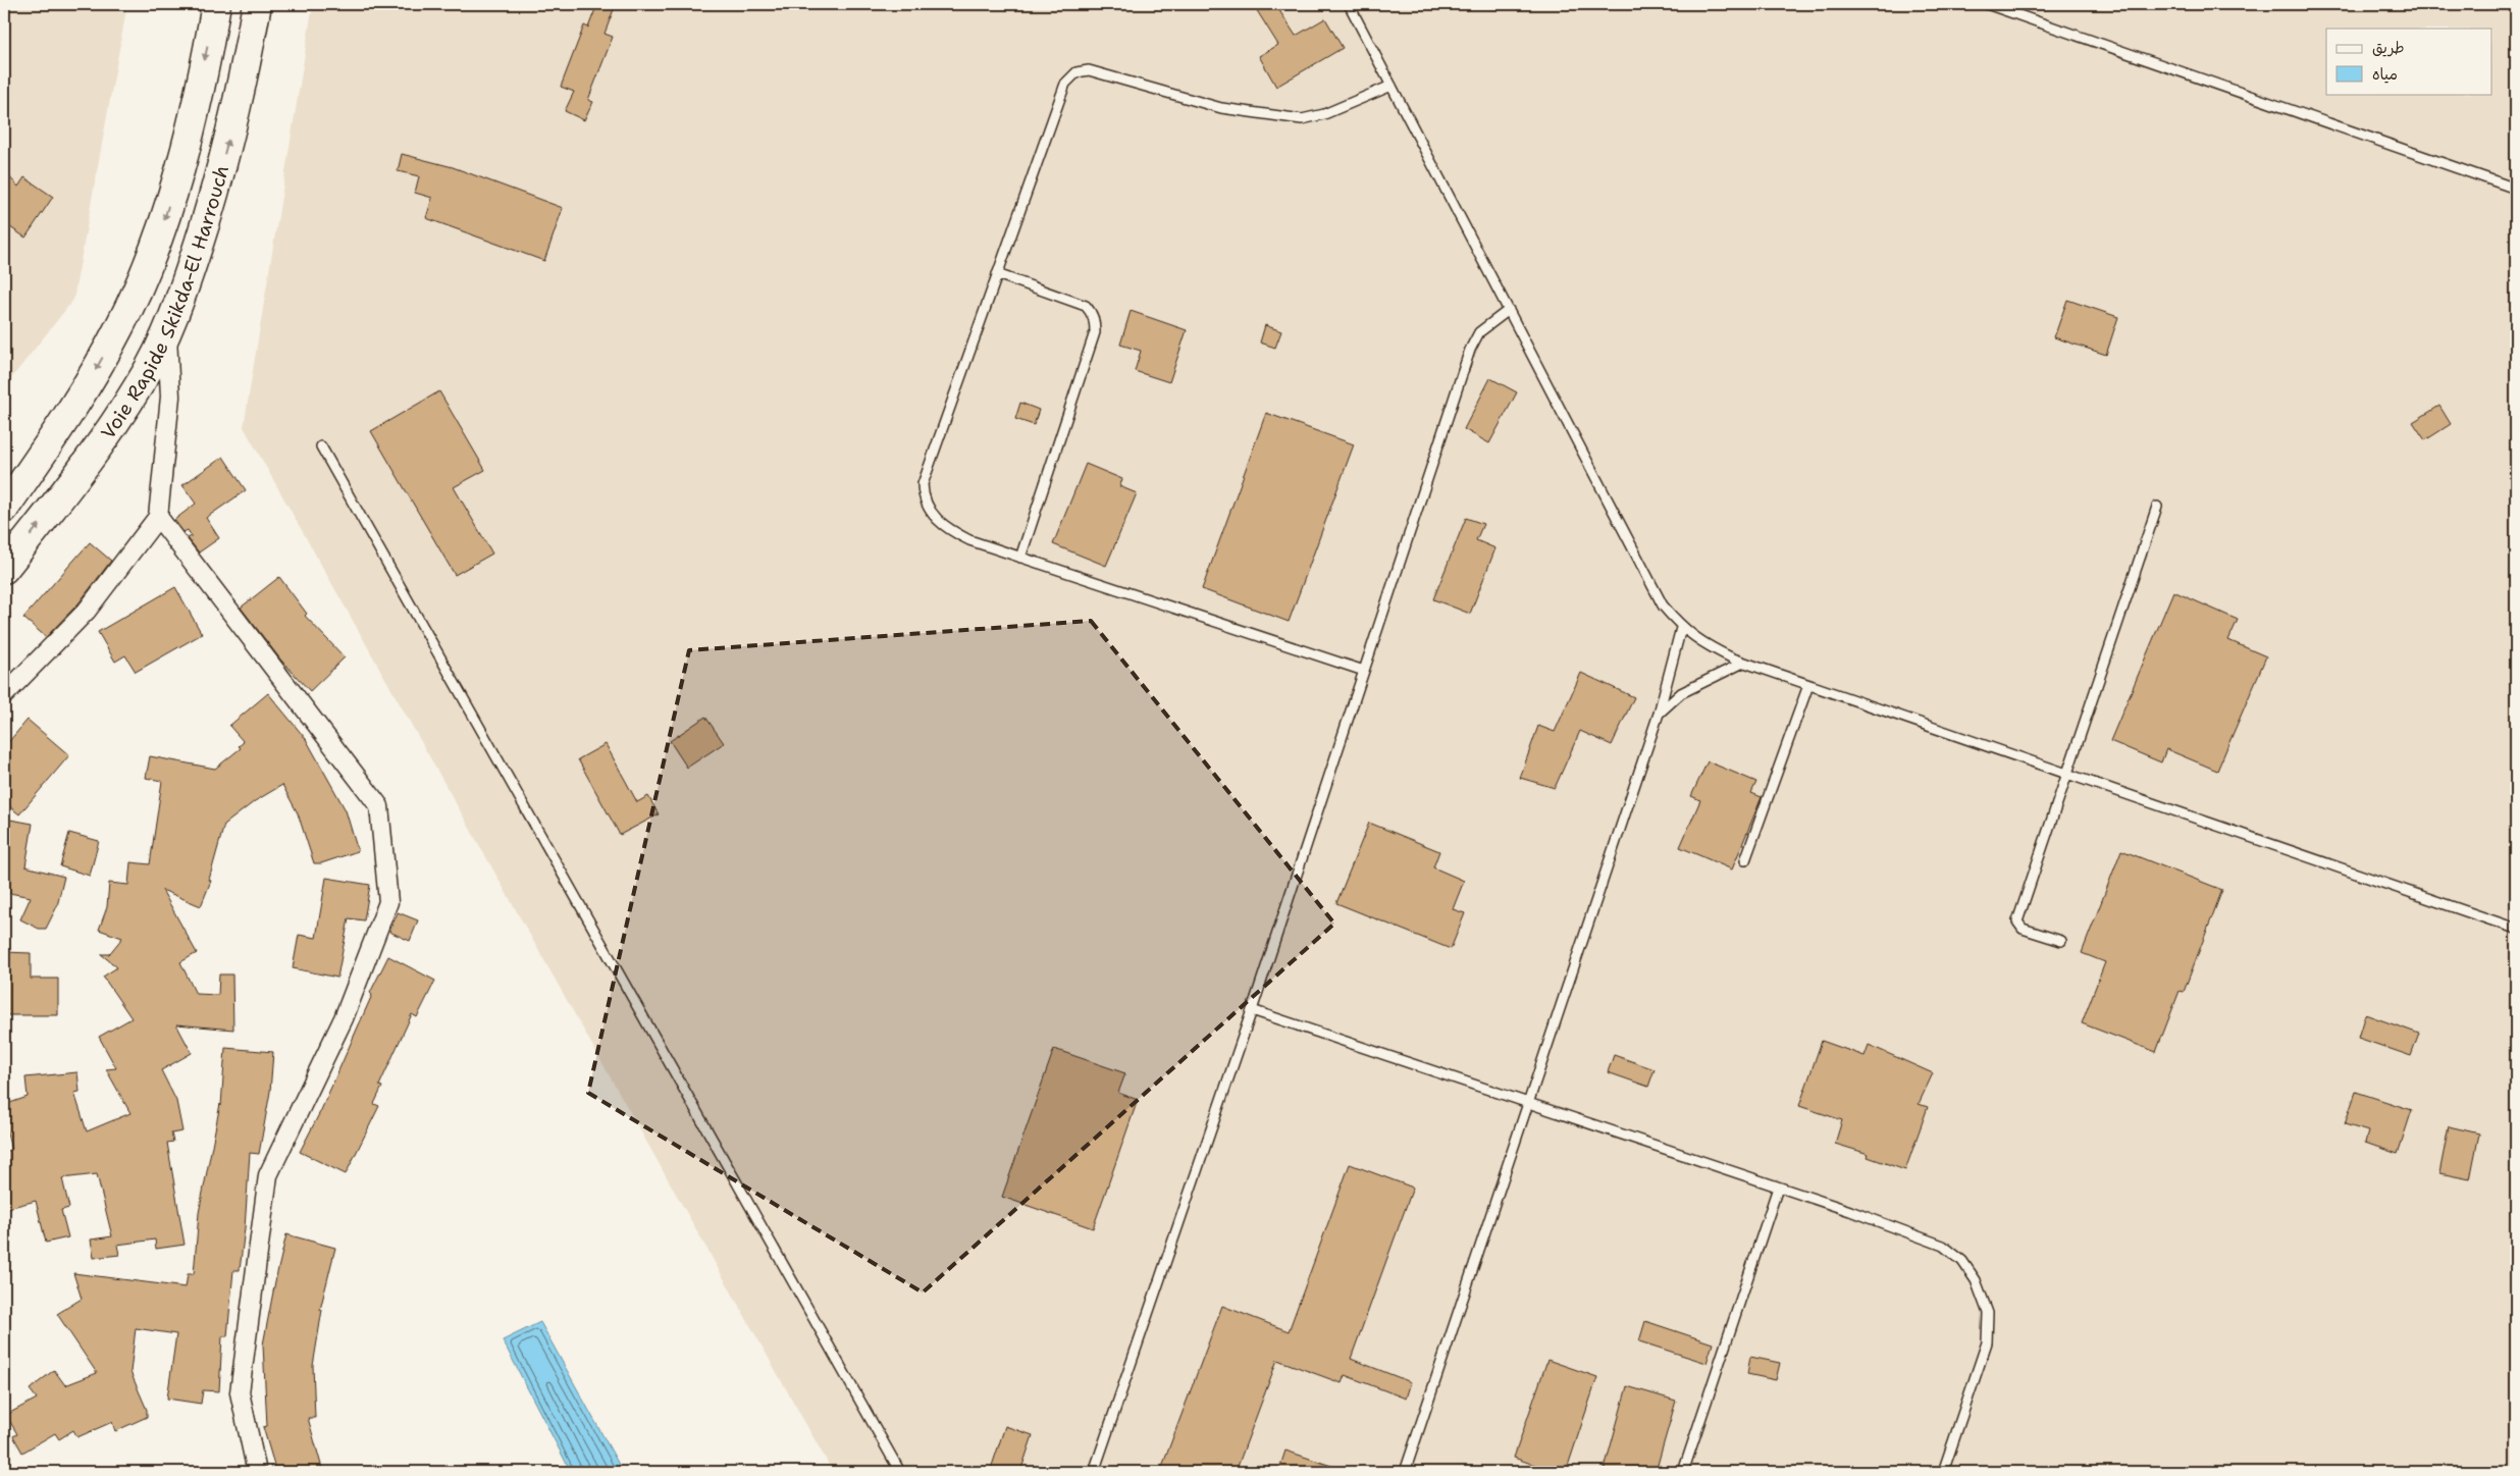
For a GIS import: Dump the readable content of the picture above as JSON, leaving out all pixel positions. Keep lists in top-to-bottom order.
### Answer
{
  "streets": {
    "highway": ["Voie Rapide Skikda-El Harrouch"]
  },
  "legend": ["طريق", "مياه"]
}
